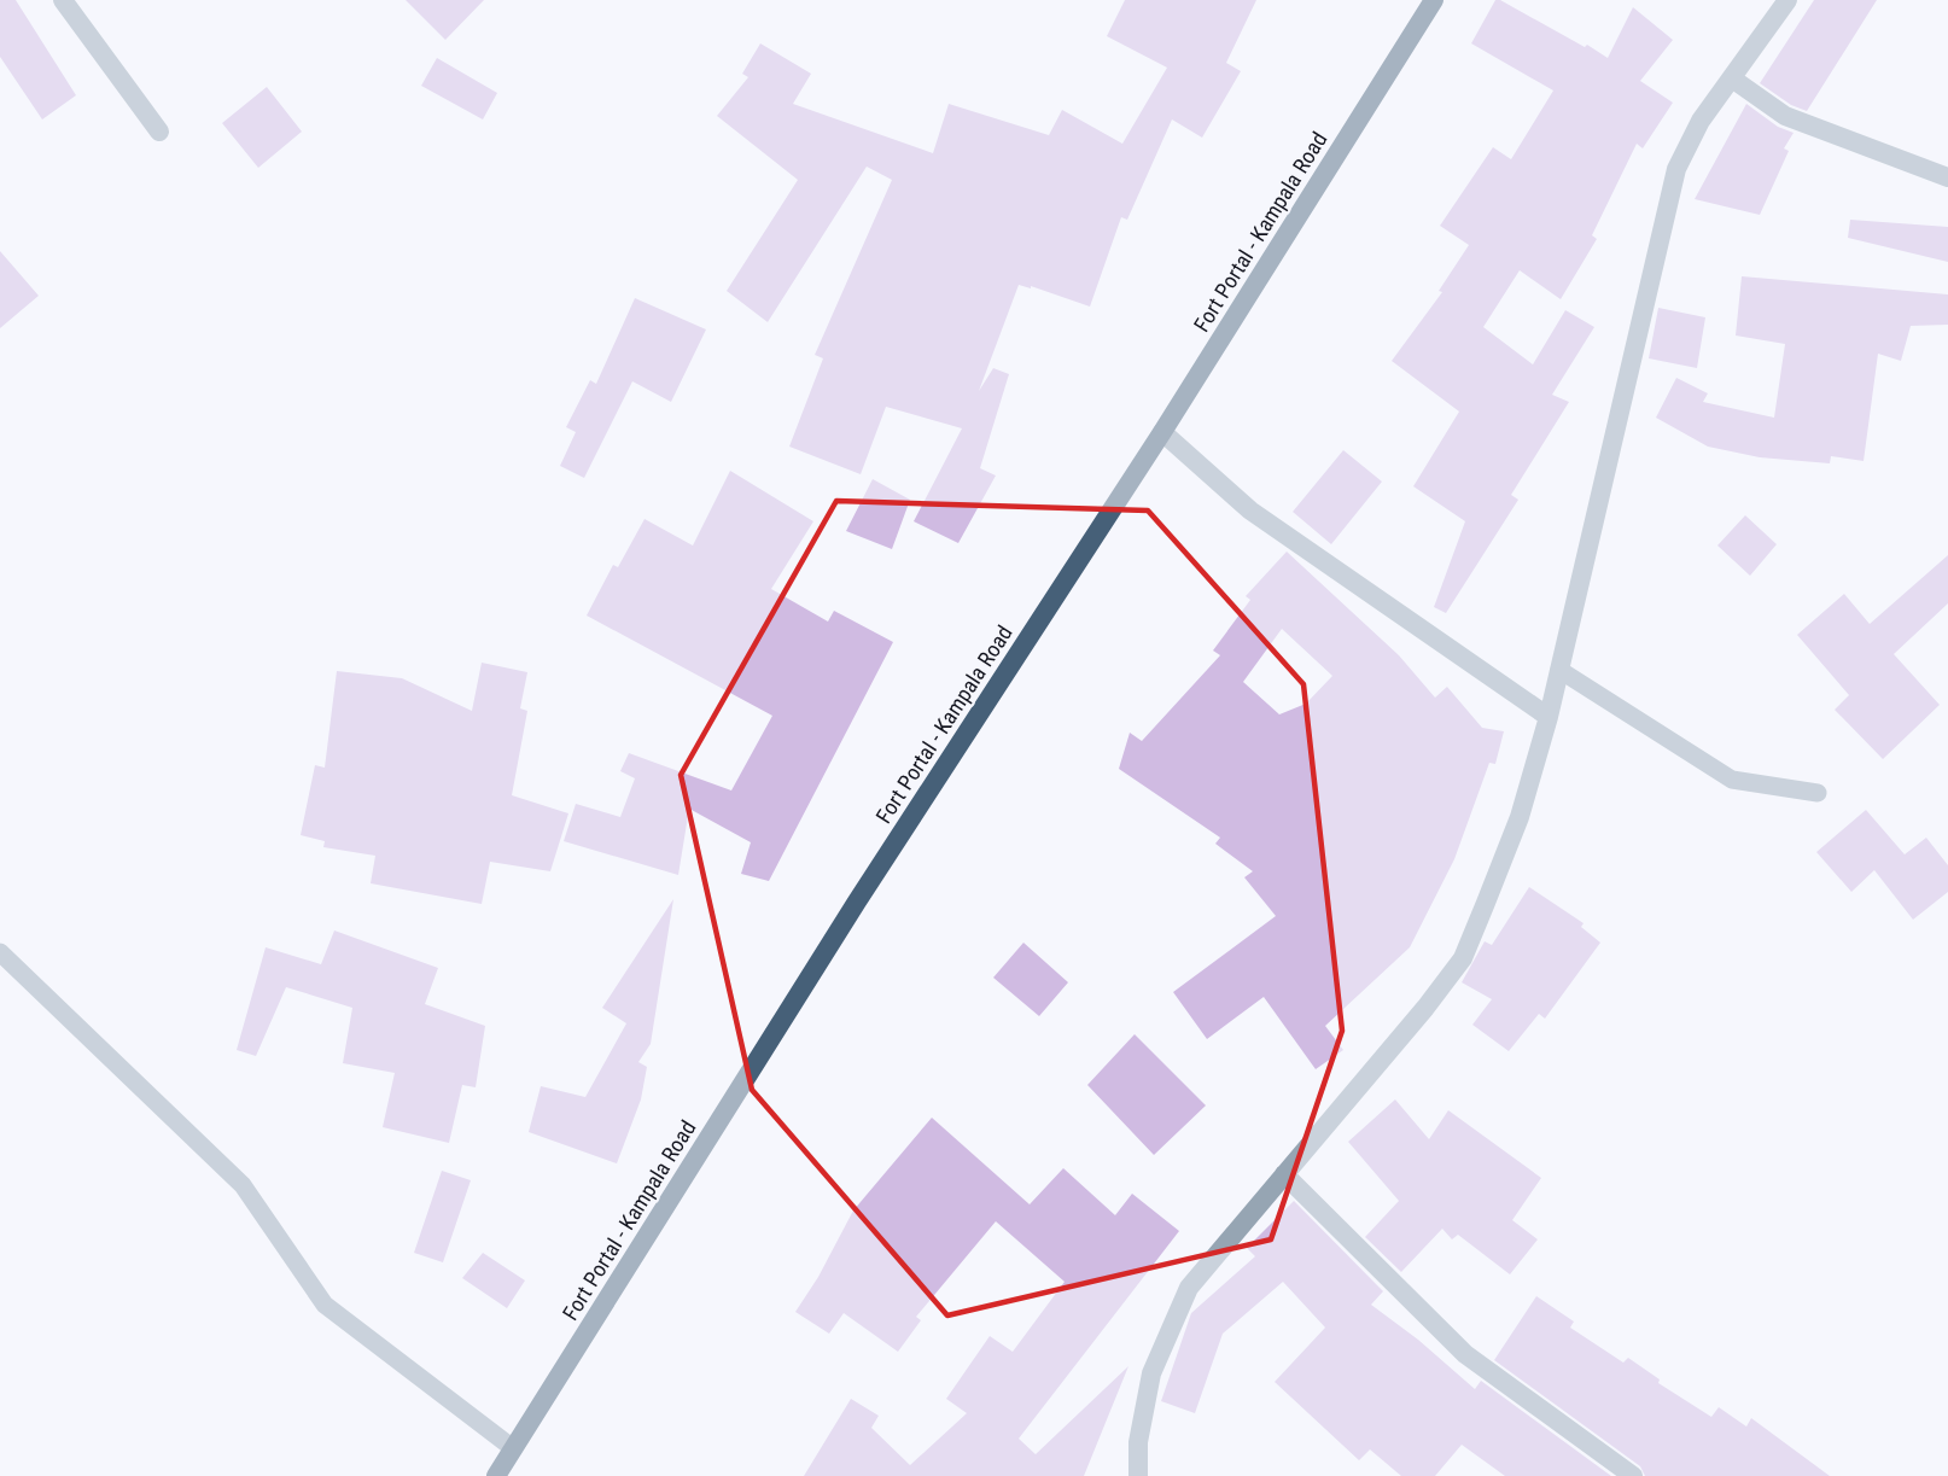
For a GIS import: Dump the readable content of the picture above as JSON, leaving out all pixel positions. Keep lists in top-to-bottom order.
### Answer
{
  "streets": {
    "main road": ["Fort Portal - Kampala Road"]
  }
}
